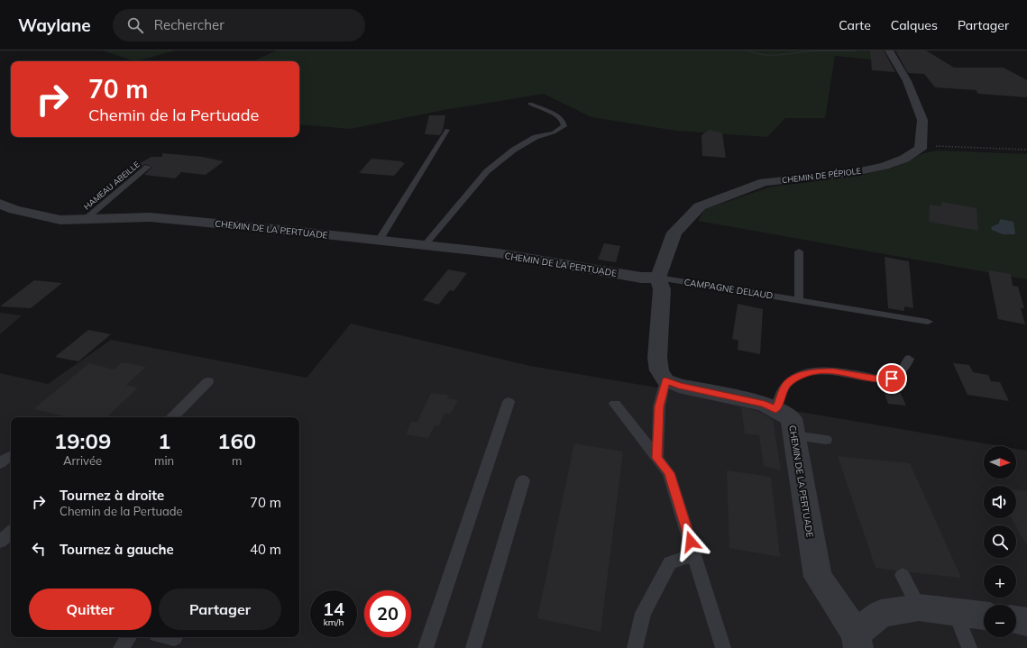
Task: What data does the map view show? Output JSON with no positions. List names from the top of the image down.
{
  "streets": {
    "street": ["CHEMIN DE PÉPIOLE", "CHEMIN DE LA PERTUADE"],
    "lane": ["HAMEAU ABEILLE", "CAMPAGNE DELAUD"]
  },
  "crossings": [
    ["CHEMIN DE PÉPIOLE", "CHEMIN DE LA PERTUADE"],
    ["CHEMIN DE PÉPIOLE", "CAMPAGNE DELAUD"],
    ["HAMEAU ABEILLE", "CHEMIN DE LA PERTUADE"],
    ["CHEMIN DE LA PERTUADE", "CAMPAGNE DELAUD"]
  ],
  "north": "right",
  "page": {
    "header": "Waylane",
    "search": "Rechercher",
    "nav": ["Carte", "Calques", "Partager"],
    "turn": ["70 m", "Chemin de la Pertuade"],
    "eta": [
      "19:09",
      "Arrivée",
      "1",
      "min",
      "160",
      "m"
    ],
    "map_buttons": ["+", "−"],
    "list": [
      {
        "name": "Tournez à droite",
        "note": "Chemin de la Pertuade",
        "value": "70 m"
      },
      {
        "name": "Tournez à gauche",
        "value": "40 m"
      }
    ],
    "buttons": ["Quitter", "Partager"],
    "speed": "14 km/h",
    "limit": "20"
  }
}
